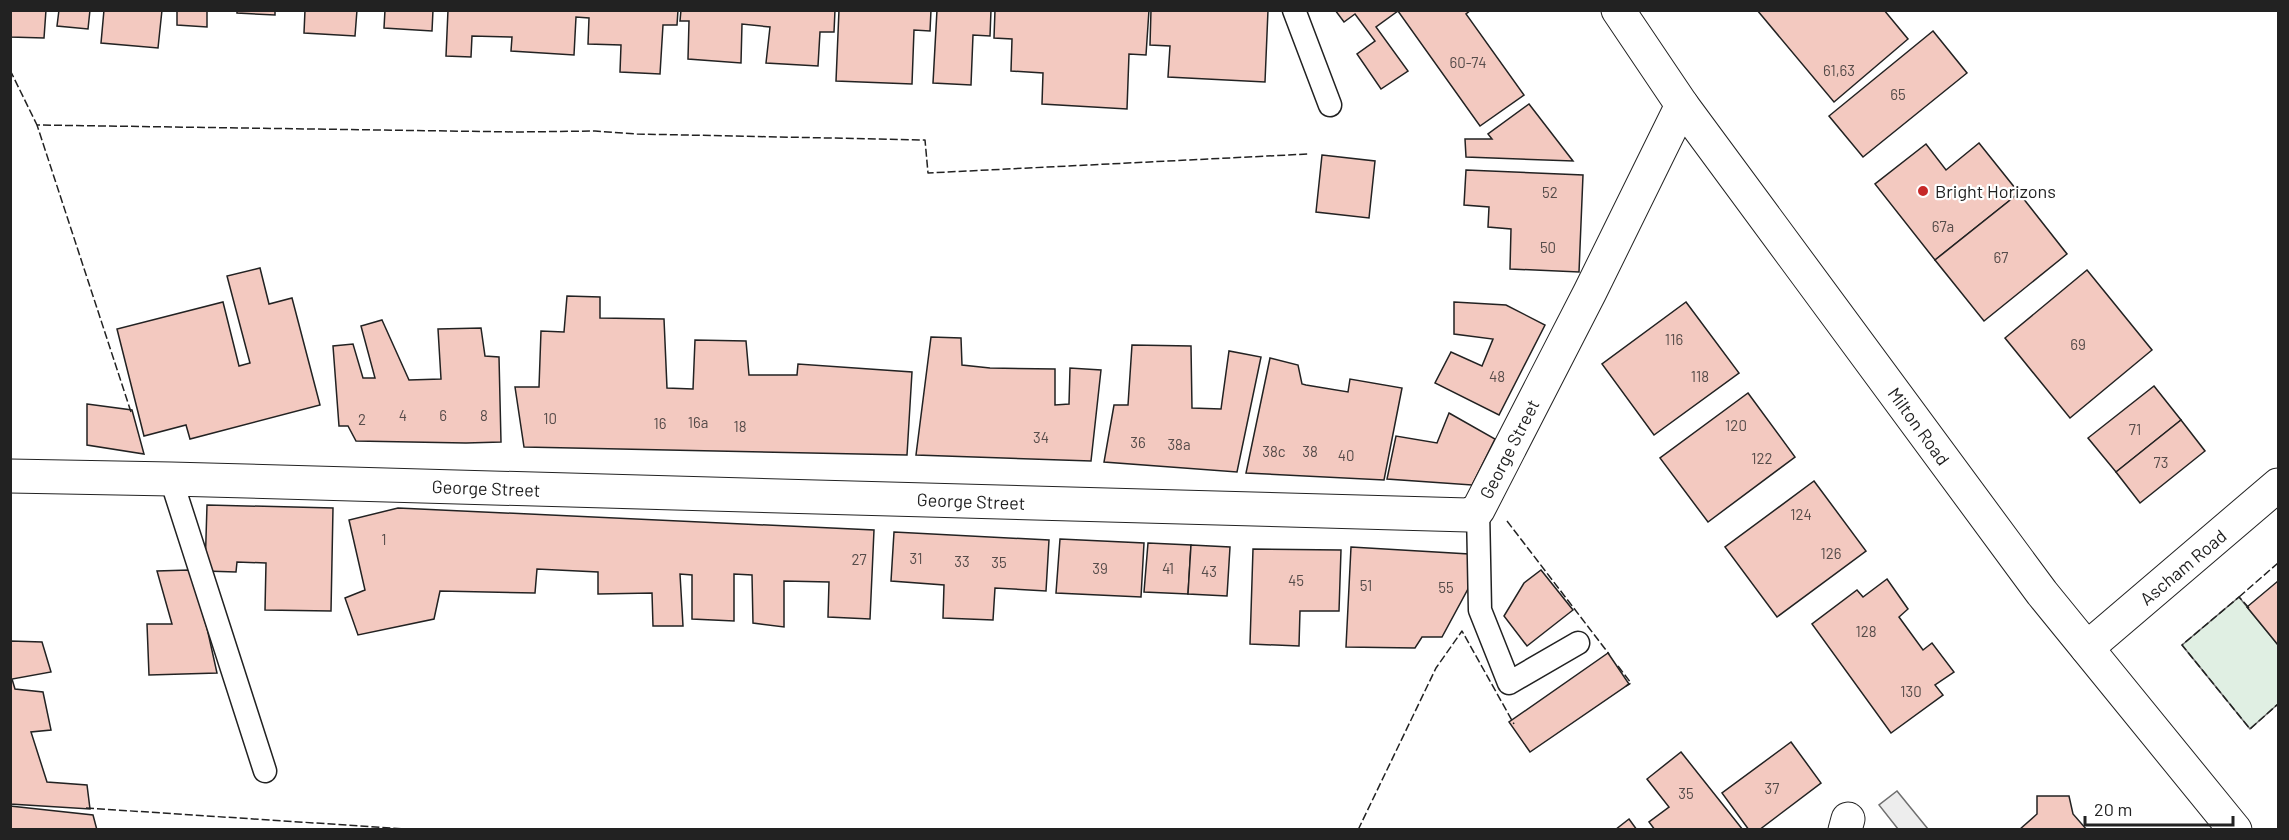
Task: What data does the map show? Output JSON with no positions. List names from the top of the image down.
{
  "streets": {
    "street": ["Milton Road", "George Street", "Ascham Road"]
  },
  "crossings": [
    ["Milton Road", "George Street"],
    ["Milton Road", "Ascham Road"]
  ],
  "places": ["Bright Horizons"],
  "house_numbers": [
    "60-74",
    "61,63",
    "65",
    "52",
    "67a",
    "50",
    "67",
    "116",
    "69",
    "48",
    "118",
    "4",
    "6",
    "8",
    "10",
    "2",
    "16a",
    "16",
    "120",
    "18",
    "71",
    "34",
    "36",
    "38a",
    "38c",
    "38",
    "40",
    "122",
    "73",
    "124",
    "1",
    "126",
    "31",
    "27",
    "33",
    "35",
    "39",
    "41",
    "43",
    "45",
    "51",
    "55",
    "128",
    "130",
    "37",
    "35"
  ],
  "scale_bar": "20 m"
}
